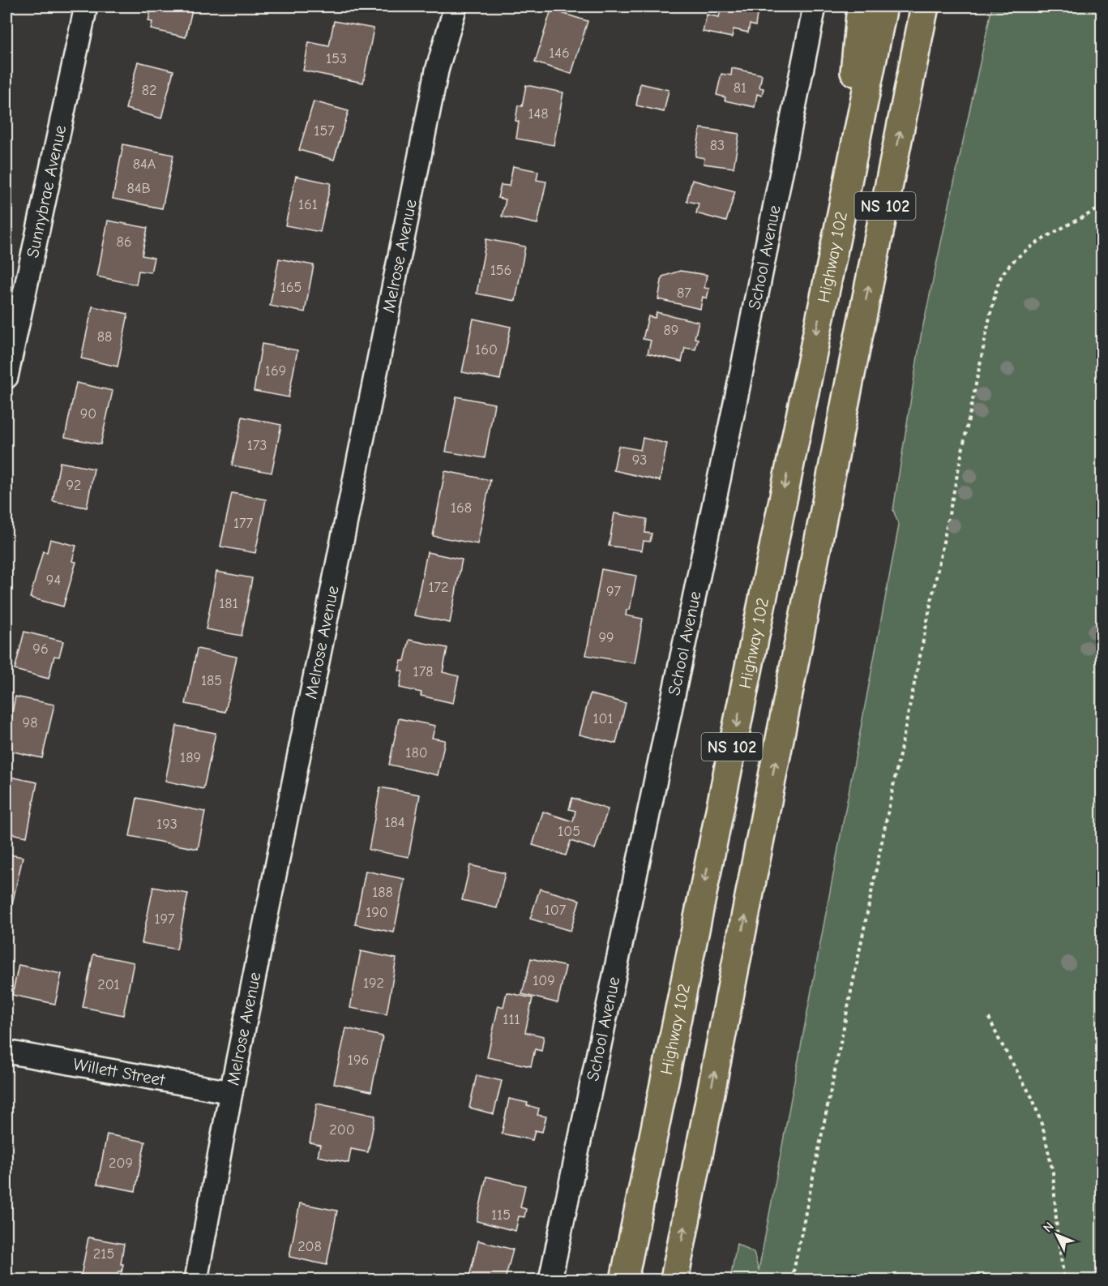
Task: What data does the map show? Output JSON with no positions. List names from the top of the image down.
{
  "streets": {
    "highway": ["NS 102", "Highway 102"],
    "street": [
      "Sunnybrae Avenue",
      "Melrose Avenue",
      "School Avenue",
      "Willett Street"
    ]
  },
  "crossings": [
    ["Melrose Avenue", "Willett Street"]
  ],
  "house_numbers": [
    "146",
    "153",
    "81",
    "82",
    "148",
    "157",
    "83",
    "84A",
    "84B",
    "161",
    "86",
    "156",
    "165",
    "87",
    "89",
    "88",
    "160",
    "169",
    "90",
    "173",
    "93",
    "92",
    "168",
    "177",
    "94",
    "172",
    "97",
    "181",
    "99",
    "96",
    "178",
    "185",
    "101",
    "98",
    "180",
    "189",
    "184",
    "193",
    "105",
    "188",
    "107",
    "190",
    "197",
    "109",
    "192",
    "201",
    "111",
    "196",
    "200",
    "209",
    "115",
    "208",
    "215"
  ],
  "north": "top left"
}
